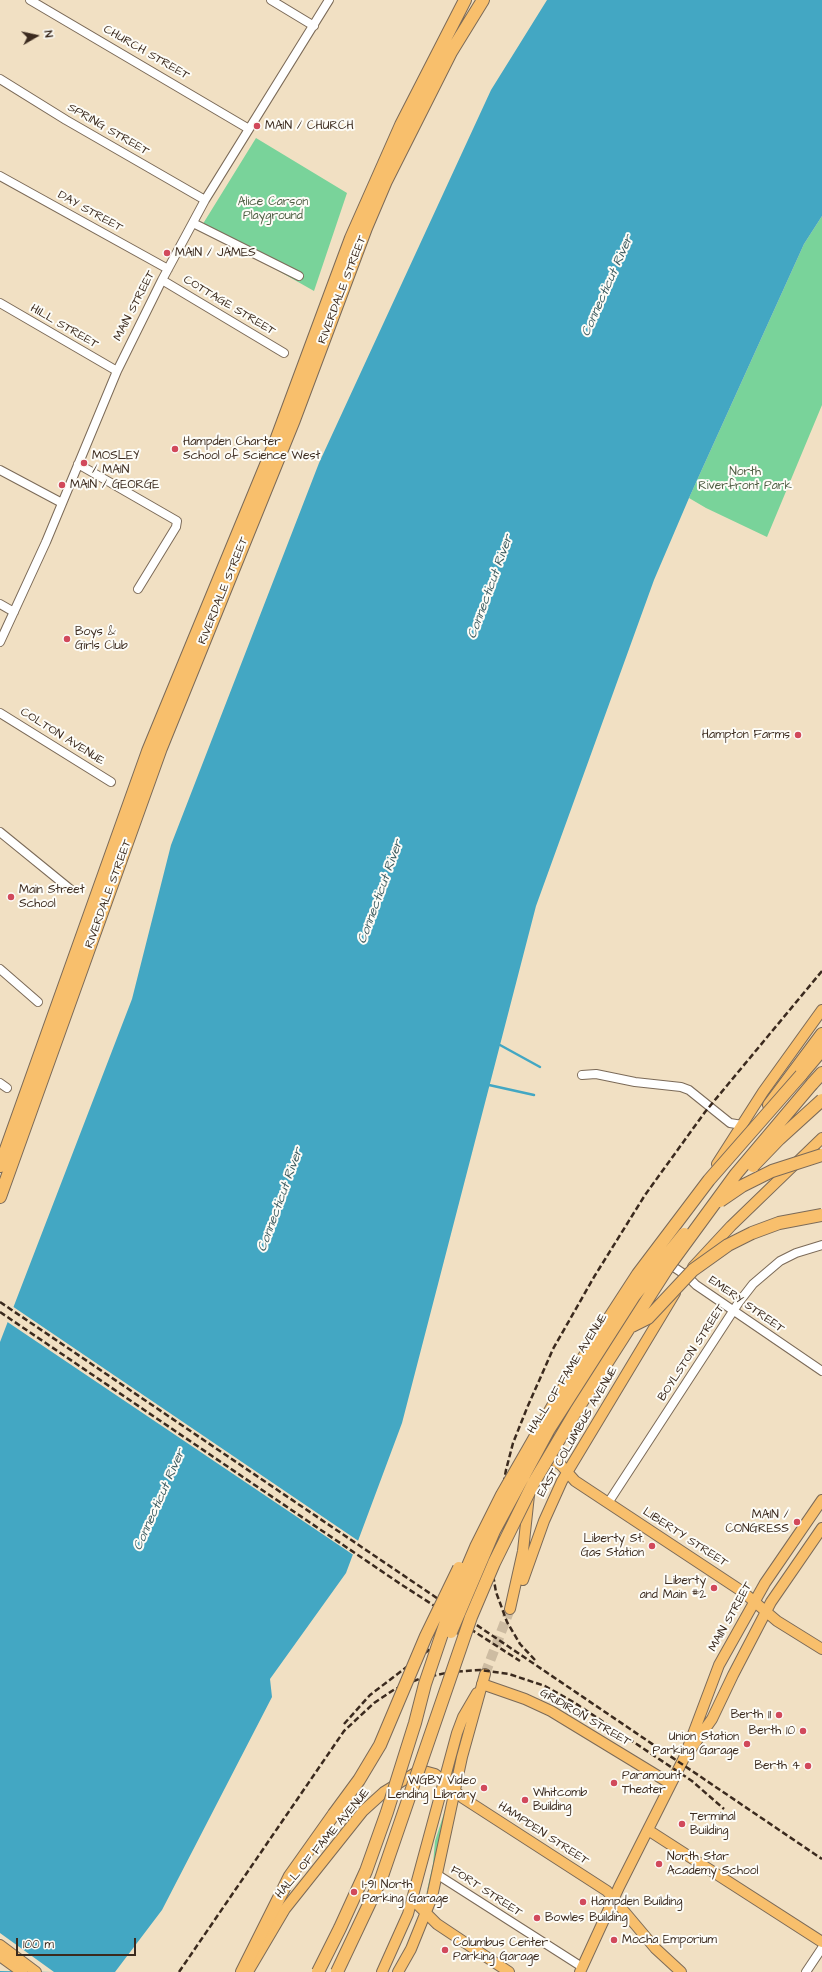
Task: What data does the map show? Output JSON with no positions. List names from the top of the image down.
{
  "streets": {
    "highway": ["RIVERDALE STREET"],
    "main road": [
      "MAIN STREET",
      "HALL OF FAME AVENUE",
      "EAST COLUMBUS AVENUE",
      "LIBERTY STREET",
      "GRIDIRON STREET",
      "HAMPDEN STREET"
    ],
    "street": [
      "CHURCH STREET",
      "SPRING STREET",
      "DAY STREET",
      "COTTAGE STREET",
      "HILL STREET",
      "COLTON AVENUE",
      "EMERY STREET",
      "BOYLSTON STREET",
      "FORT STREET"
    ]
  },
  "crossings": [
    ["CHURCH STREET", "MAIN STREET"],
    ["SPRING STREET", "MAIN STREET"],
    ["DAY STREET", "MAIN STREET"],
    ["MAIN STREET", "COTTAGE STREET"],
    ["MAIN STREET", "HILL STREET"],
    ["MAIN STREET", "LIBERTY STREET"],
    ["MAIN STREET", "GRIDIRON STREET"],
    ["MAIN STREET", "HAMPDEN STREET"],
    ["MAIN STREET", "FORT STREET"],
    ["EMERY STREET", "BOYLSTON STREET"],
    ["EMERY STREET", "HALL OF FAME AVENUE"],
    ["EMERY STREET", "EAST COLUMBUS AVENUE"],
    ["BOYLSTON STREET", "LIBERTY STREET"],
    ["HALL OF FAME AVENUE", "EAST COLUMBUS AVENUE"],
    ["HALL OF FAME AVENUE", "LIBERTY STREET"],
    ["HALL OF FAME AVENUE", "HAMPDEN STREET"],
    ["EAST COLUMBUS AVENUE", "LIBERTY STREET"]
  ],
  "water": ["Connecticut River"],
  "parks": ["Alice Carson Playground", "North Riverfront Park"],
  "places": [
    "MAIN / CHURCH",
    "MAIN / JAMES",
    "Hampden Charter School of Science West",
    "MOSLEY / MAIN",
    "MAIN / GEORGE",
    "Boys & Girls Club",
    "Hampton Farms",
    "Main Street School",
    "MAIN / CONGRESS",
    "Liberty St. Gas Station",
    "Liberty and Main #2",
    "Berth 11",
    "Berth 10",
    "Union Station Parking Garage",
    "Berth 4",
    "Paramount Theater",
    "WGBY Video Lending Library",
    "Whitcomb Building",
    "Terminal Building",
    "North Star Academy School",
    "I-91 North Parking Garage",
    "Hampden Building",
    "Bowles Building",
    "Mocha Emporium",
    "Columbus Center Parking Garage"
  ],
  "scale_bar": "100 m",
  "north": "right"
}
